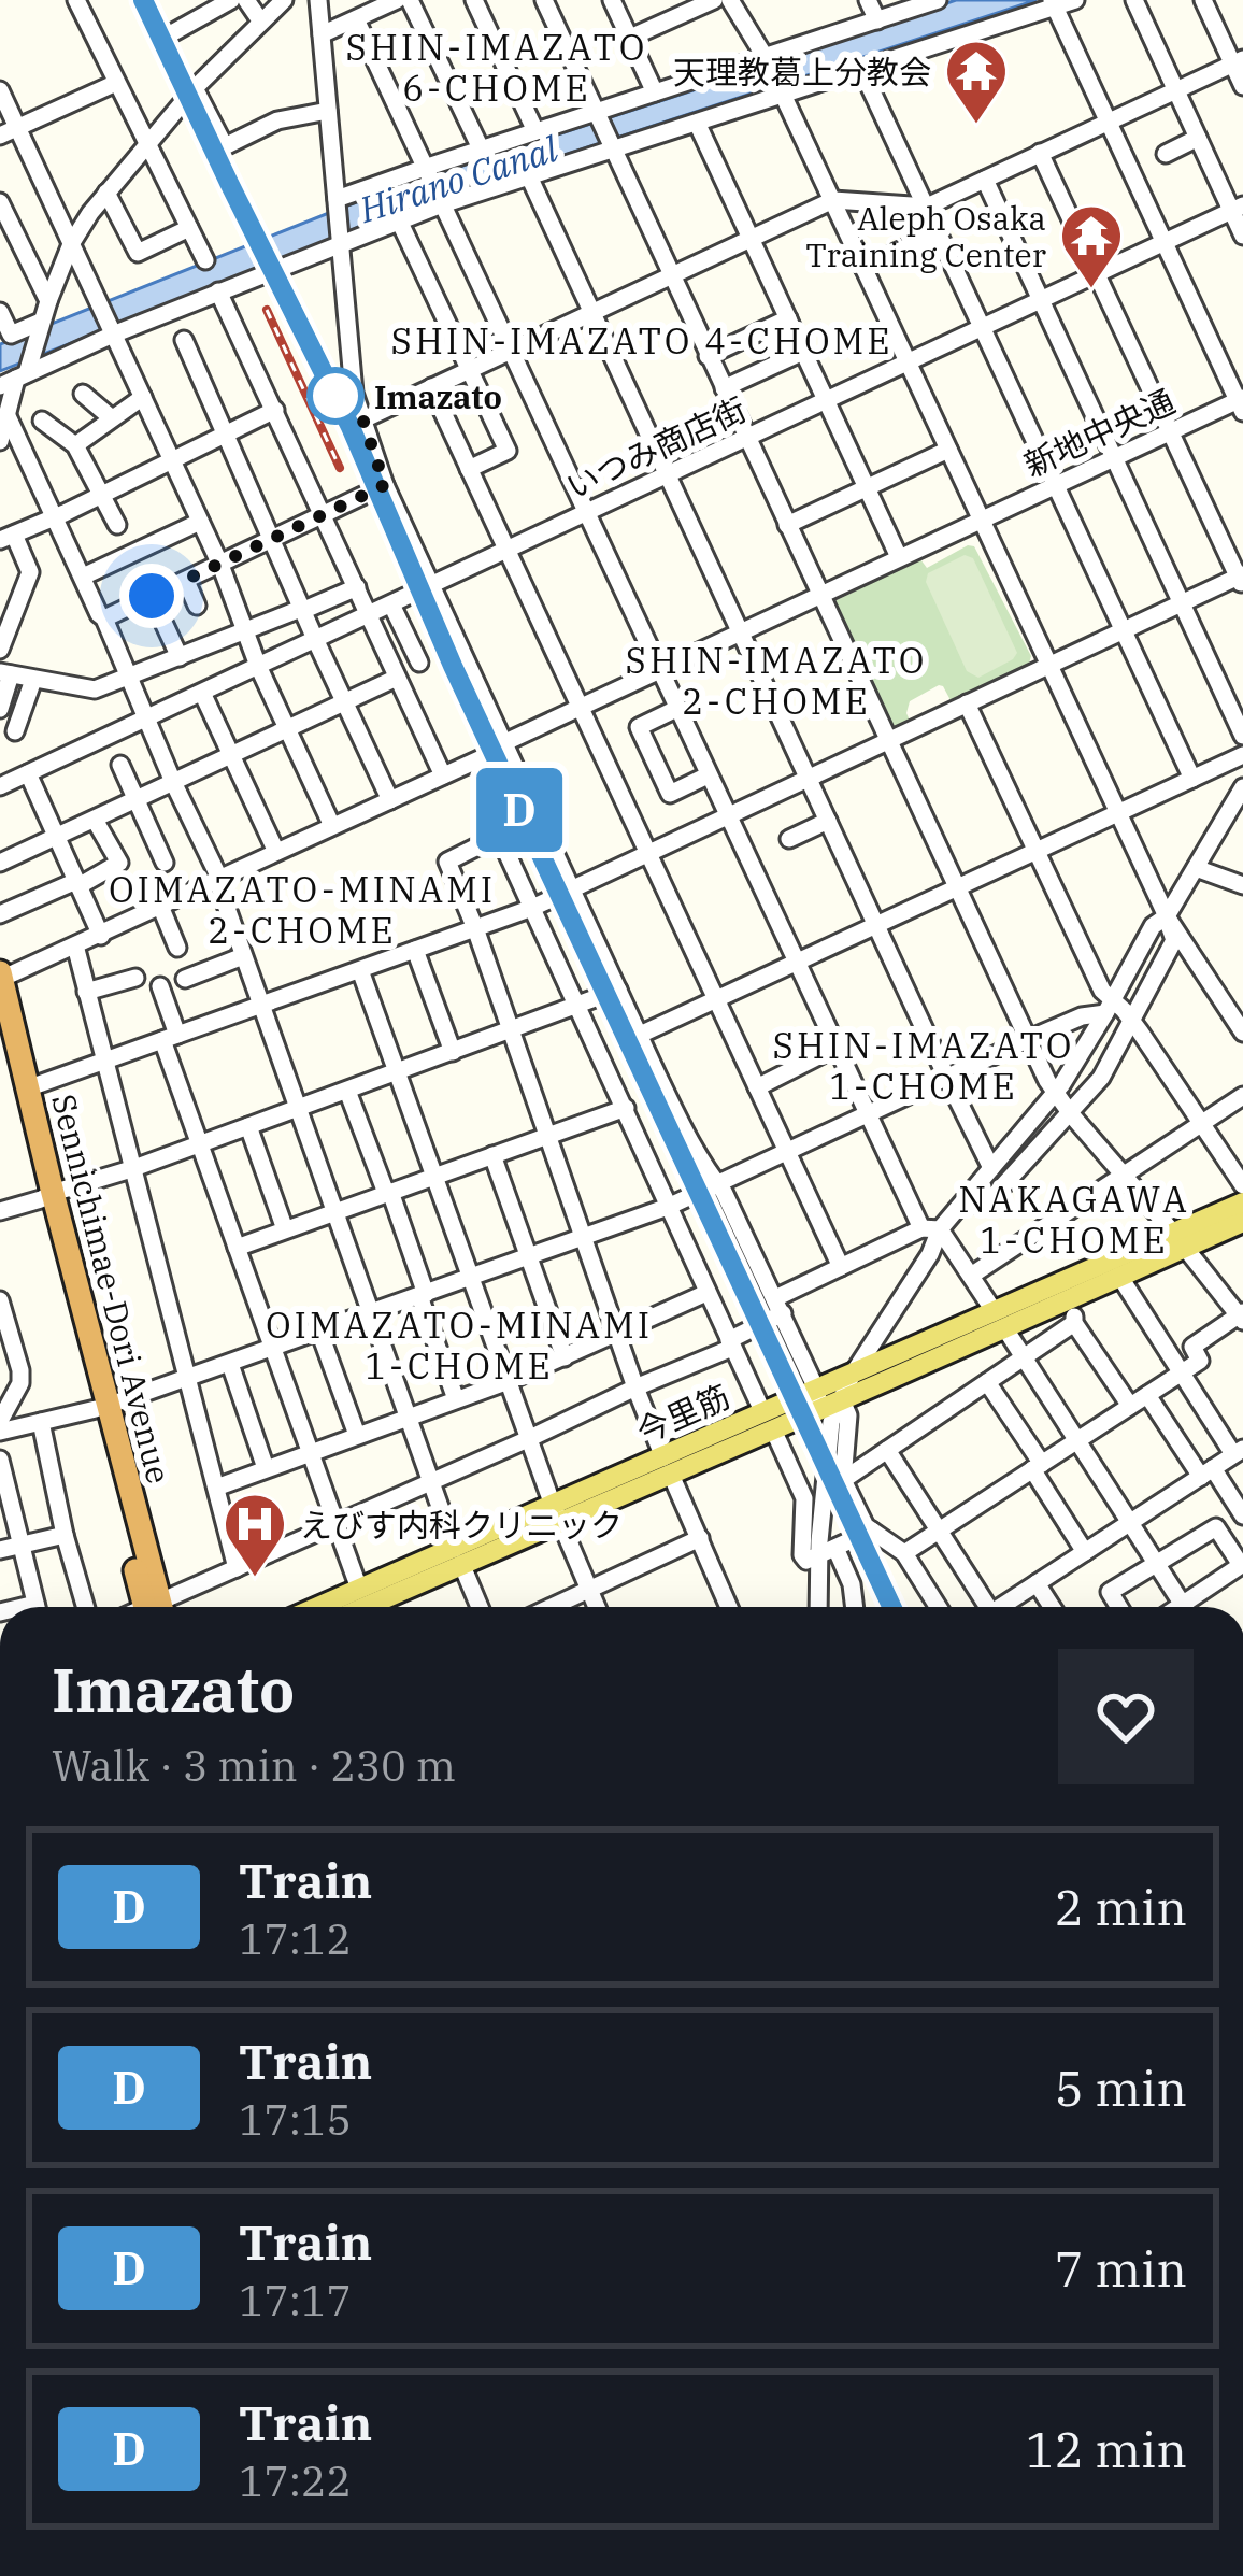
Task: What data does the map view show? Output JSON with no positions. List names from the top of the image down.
{
  "streets": {
    "highway": ["Sennichimae-Dori Avenue"],
    "main road": ["今里筋"],
    "street": ["新地中央通", "いつみ商店街"]
  },
  "crossings": [
    ["新地中央通", "Sennichimae-Dori Avenue"]
  ],
  "districts": [
    "SHIN-IMAZATO 6-CHOME",
    "SHIN-IMAZATO 4-CHOME",
    "SHIN-IMAZATO 2-CHOME",
    "OIMAZATO-MINAMI 2-CHOME",
    "SHIN-IMAZATO 1-CHOME",
    "NAKAGAWA 1-CHOME",
    "OIMAZATO-MINAMI 1-CHOME"
  ],
  "water": ["Hirano Canal"],
  "places": {
    "temple": ["天理教葛上分教会", "Aleph Osaka Training Center"],
    "other": ["Imazato"],
    "hospital": ["えびす内科クリニック"]
  },
  "page": {
    "on_map": "D",
    "heading": ["Imazato", "Walk · 3 min · 230 m"],
    "list": [
      {
        "mark": "D",
        "name": "Train",
        "note": "17:12",
        "value": "2 min"
      },
      {
        "mark": "D",
        "name": "Train",
        "note": "17:15",
        "value": "5 min"
      },
      {
        "mark": "D",
        "name": "Train",
        "note": "17:17",
        "value": "7 min"
      },
      {
        "mark": "D",
        "name": "Train",
        "note": "17:22",
        "value": "12 min"
      }
    ]
  }
}
